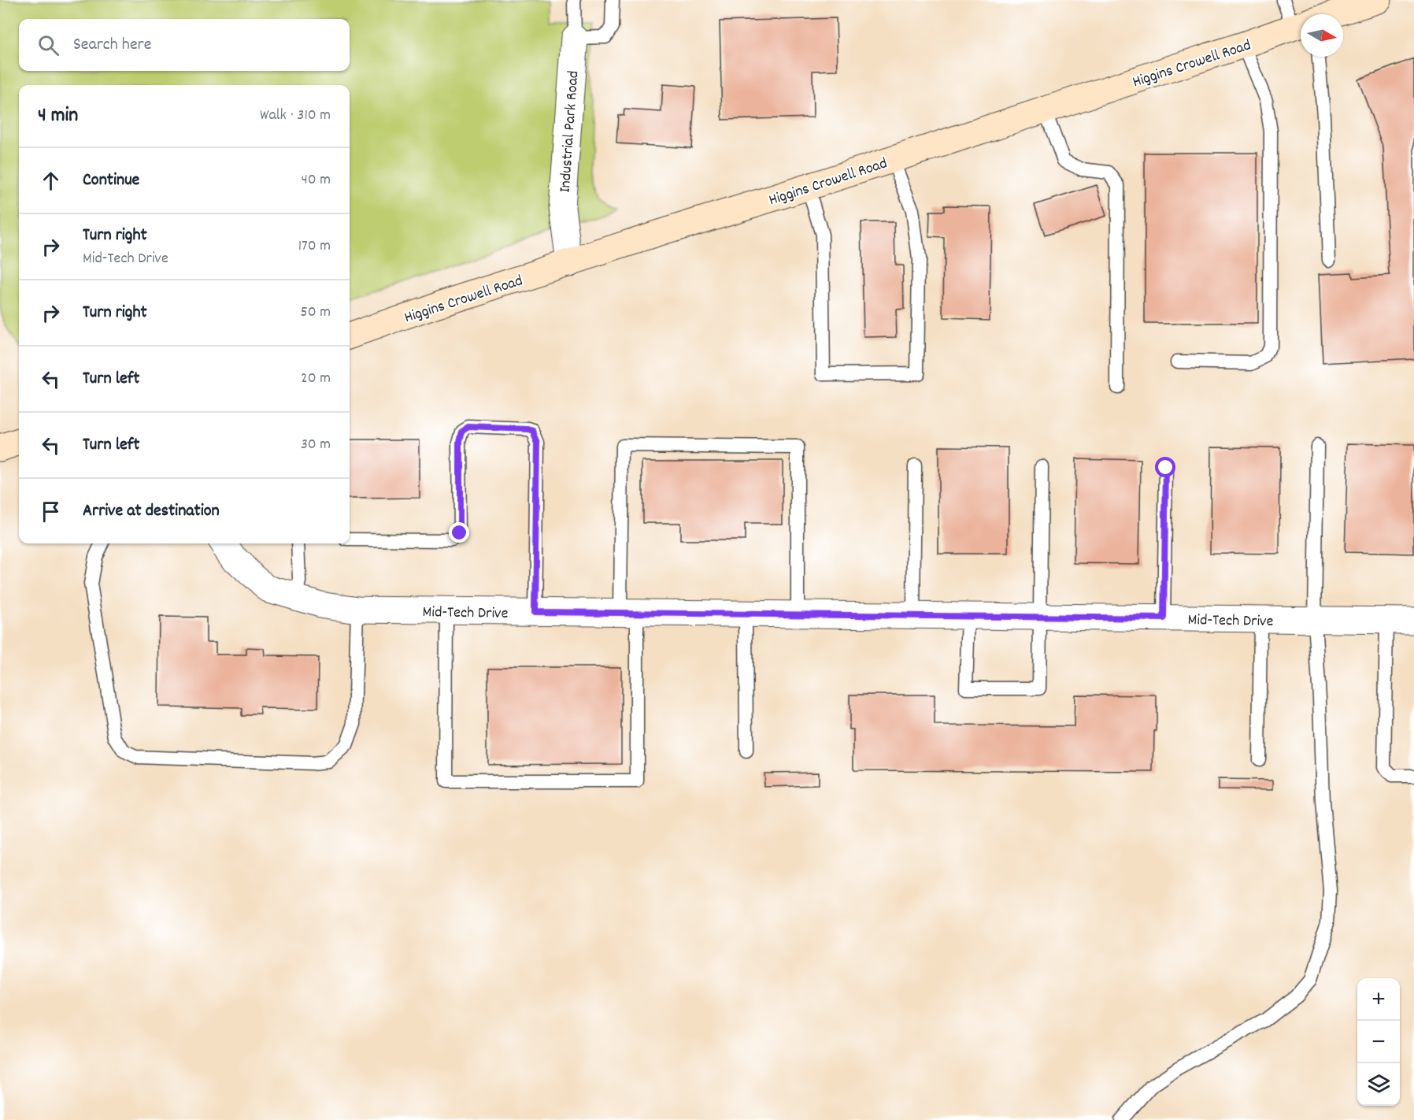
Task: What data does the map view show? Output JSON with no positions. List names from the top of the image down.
{
  "streets": {
    "main road": ["Higgins Crowell Road"],
    "street": ["Industrial Park Road", "Mid-Tech Drive"]
  },
  "crossings": [
    ["Higgins Crowell Road", "Industrial Park Road"]
  ],
  "north": "right",
  "page": {
    "search": "Search here",
    "heading": ["4 min", "Walk · 310 m"],
    "list": [
      ["Continue", "40 m"],
      ["Turn right", "Mid-Tech Drive", "170 m"],
      ["Turn right", "50 m"],
      ["Turn left", "20 m"],
      ["Turn left", "30 m"],
      "Arrive at destination"
    ],
    "map_buttons": ["+", "−"]
  }
}
